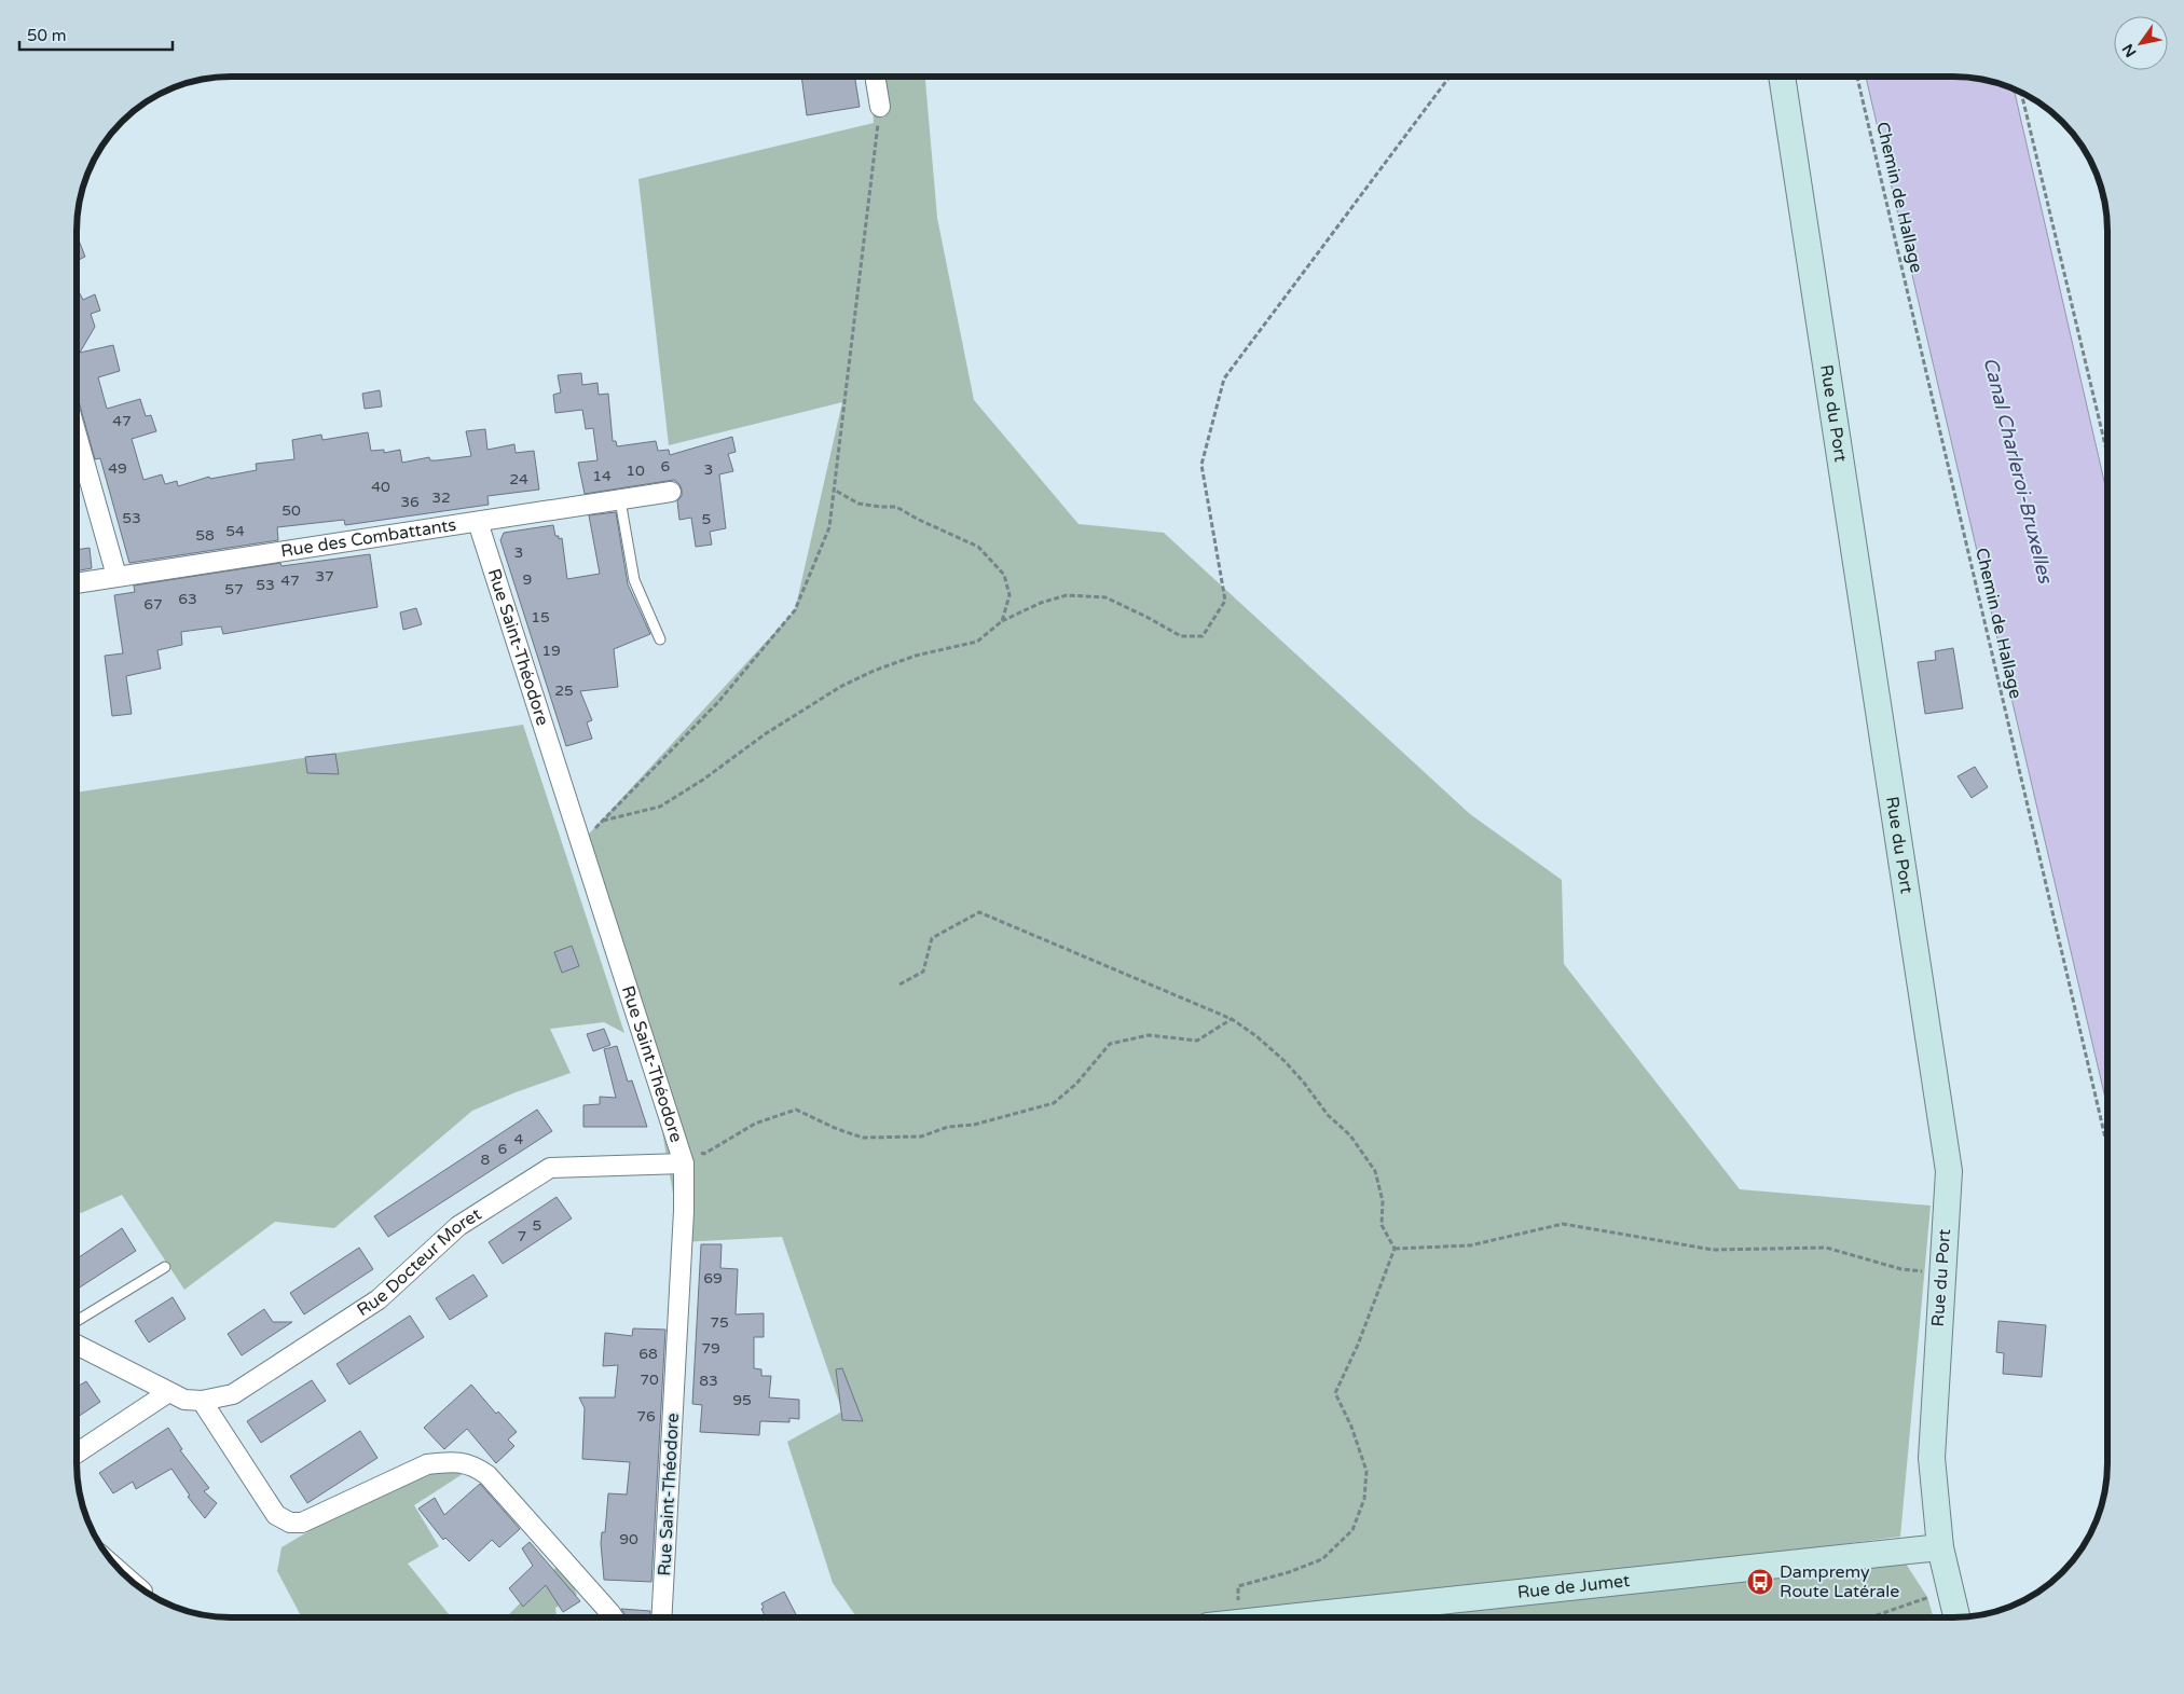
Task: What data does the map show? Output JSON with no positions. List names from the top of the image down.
{
  "streets": {
    "main road": ["Rue du Port", "Rue de Jumet"],
    "street": ["Rue des Combattants", "Rue Saint-Théodore", "Rue Docteur Moret"],
    "path": ["Chemin de Hallage"]
  },
  "crossings": [
    ["Rue du Port", "Rue de Jumet"],
    ["Rue des Combattants", "Rue Saint-Théodore"],
    ["Rue Saint-Théodore", "Rue Docteur Moret"]
  ],
  "water": ["Canal Charleroi-Bruxelles"],
  "places": {
    "bus stop": ["Dampremy Route Latérale"]
  },
  "house_numbers": [
    "47",
    "6",
    "49",
    "3",
    "10",
    "14",
    "24",
    "40",
    "32",
    "36",
    "50",
    "53",
    "5",
    "54",
    "58",
    "3",
    "37",
    "9",
    "47",
    "53",
    "57",
    "63",
    "67",
    "15",
    "19",
    "25",
    "4",
    "6",
    "8",
    "5",
    "7",
    "69",
    "75",
    "79",
    "68",
    "70",
    "83",
    "95",
    "76",
    "90"
  ],
  "scale_bar": "50 m",
  "north": "bottom left"
}
